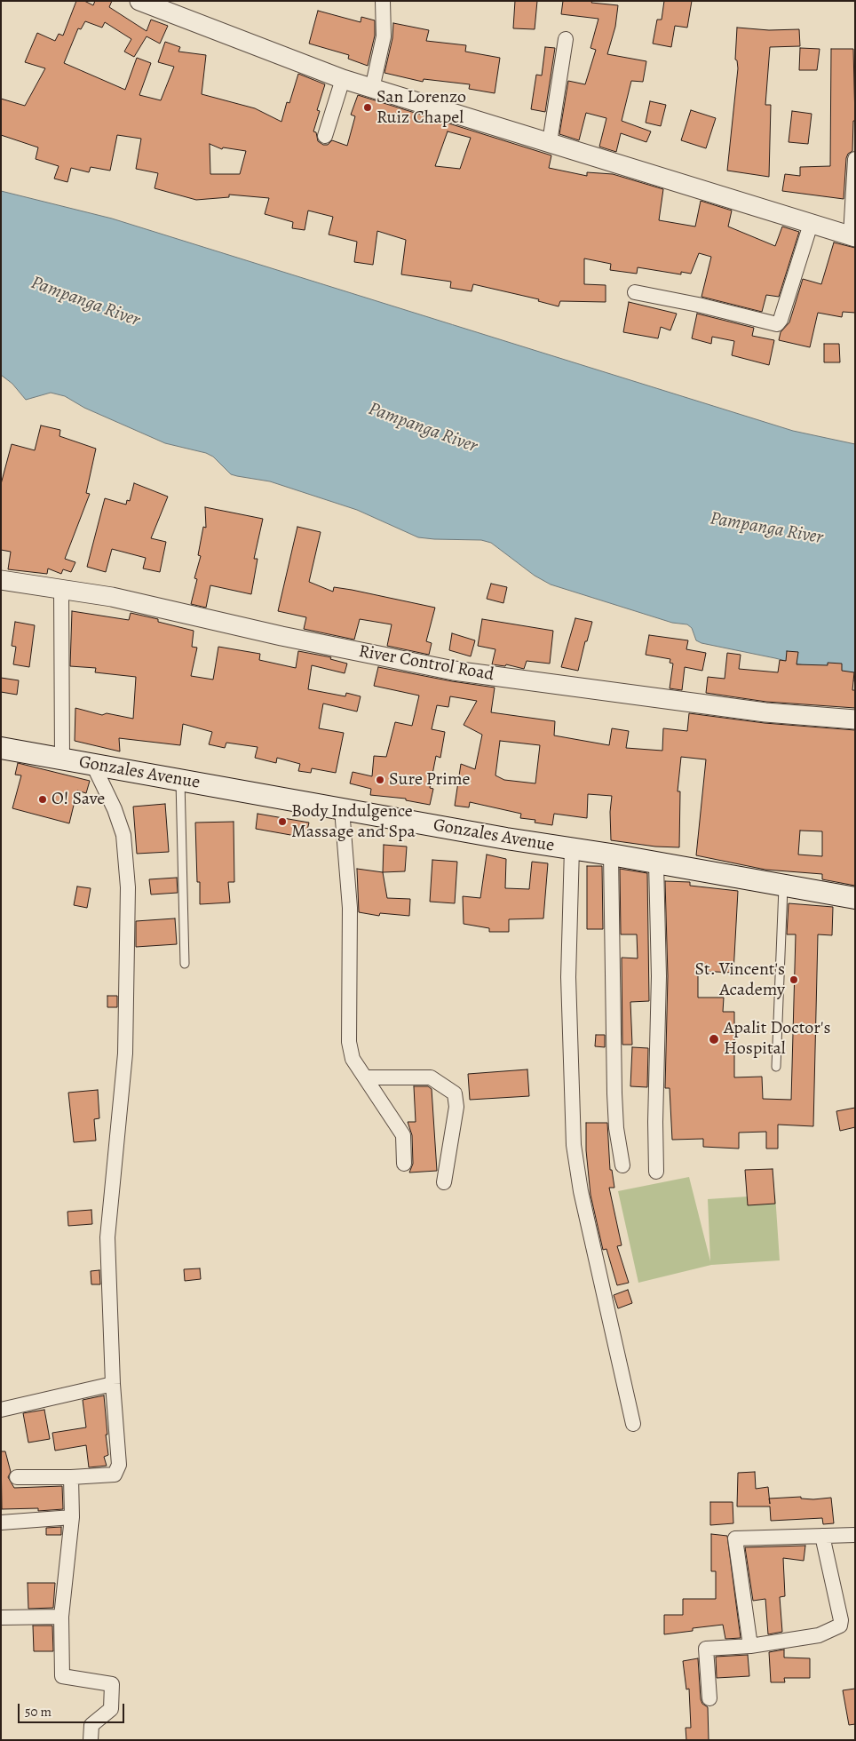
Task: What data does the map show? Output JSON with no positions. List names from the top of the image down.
{
  "streets": {
    "main road": ["Gonzales Avenue"],
    "street": ["River Control Road"]
  },
  "water": ["Pampanga River"],
  "places": [
    "San Lorenzo Ruiz Chapel",
    "Sure Prime",
    "O! Save",
    "Body Indulgence Massage and Spa",
    "St. Vincent's Academy",
    "Apalit Doctor's Hospital"
  ],
  "scale_bar": "50 m"
}
